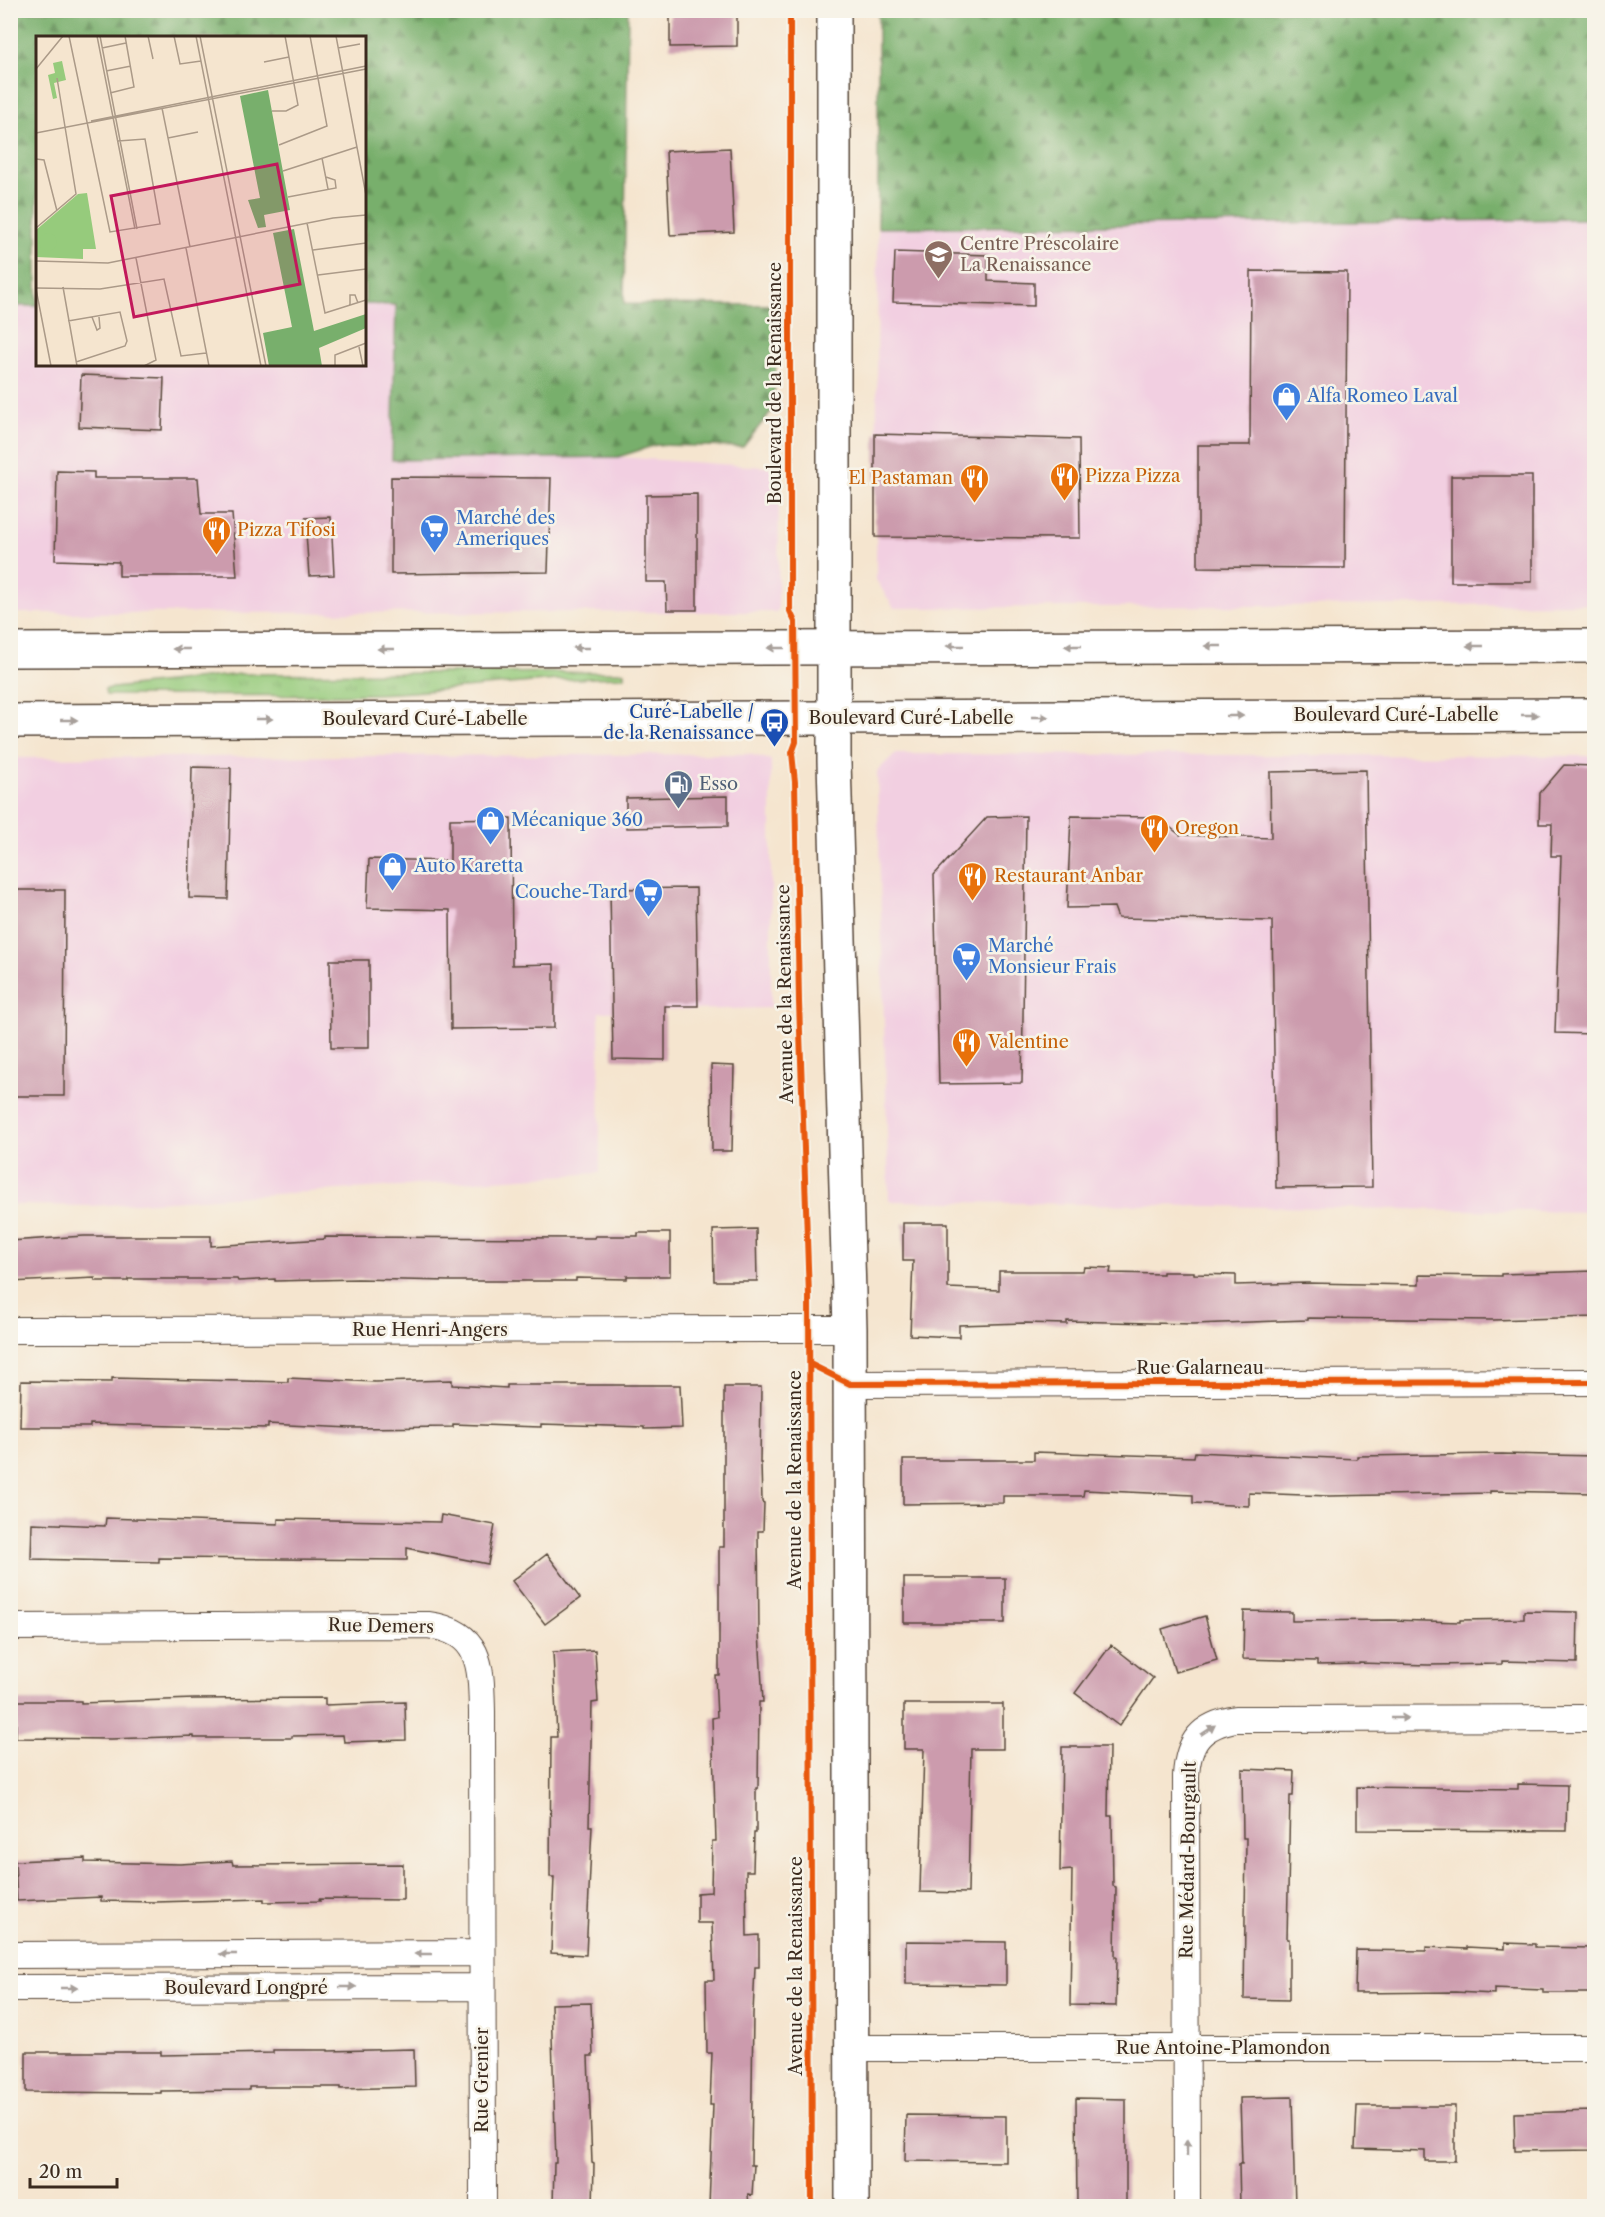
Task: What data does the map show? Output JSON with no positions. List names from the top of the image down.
{
  "streets": {
    "main road": ["Boulevard Curé-Labelle"],
    "street": [
      "Rue Henri-Angers",
      "Rue Galarneau",
      "Rue Demers",
      "Rue Médard-Bourgault",
      "Boulevard Longpré",
      "Rue Antoine-Plamondon",
      "Rue Grenier"
    ],
    "cycle path": ["Boulevard de la Renaissance", "Avenue de la Renaissance"]
  },
  "crossings": [
    ["Rue Demers", "Boulevard Longpré"],
    ["Rue Demers", "Rue Grenier"],
    ["Rue Médard-Bourgault", "Rue Antoine-Plamondon"],
    ["Boulevard Longpré", "Rue Grenier"]
  ],
  "places": {
    "school or university": ["Centre Préscolaire La Renaissance"],
    "shop": ["Alfa Romeo Laval", "Mécanique 360", "Auto Karetta"],
    "restaurant": [
      "Pizza Pizza",
      "El Pastaman",
      "Pizza Tifosi",
      "Oregon",
      "Restaurant Anbar",
      "Valentine"
    ],
    "supermarket": ["Marché des Ameriques", "Couche-Tard", "Marché Monsieur Frais"],
    "bus stop": ["Curé-Labelle / de la Renaissance"],
    "fuel station": ["Esso"]
  },
  "scale_bar": "20 m"
}
